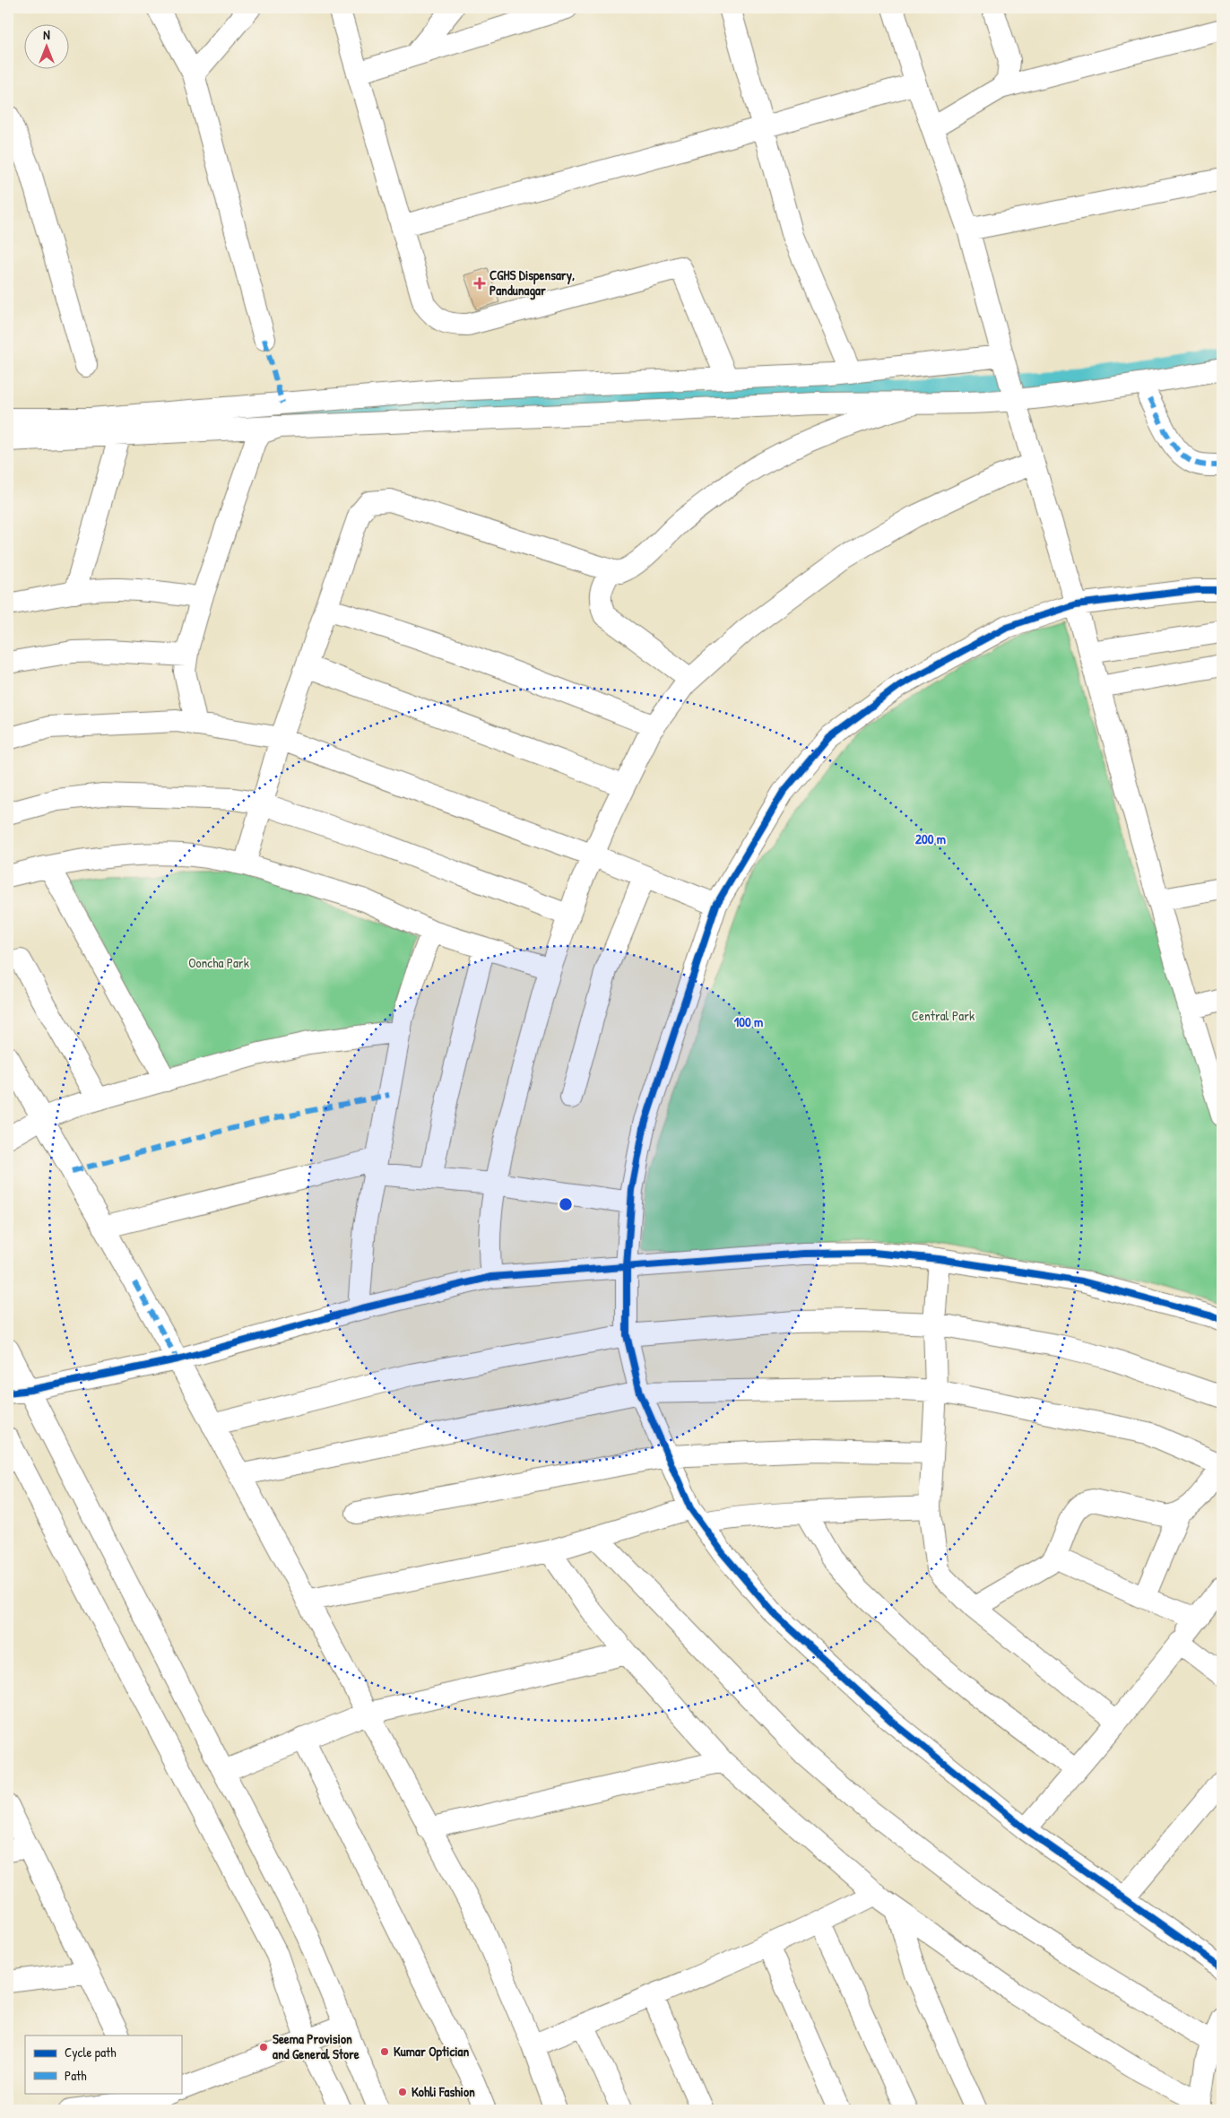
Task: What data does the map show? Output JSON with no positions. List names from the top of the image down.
{
  "parks": ["Ooncha Park", "Central Park"],
  "places": {
    "health": ["CGHS Dispensary, Pandunagar"],
    "other": ["Seema Provision and General Store", "Kumar Optician", "Kohli Fashion"]
  },
  "legend": ["Cycle path", "Path"],
  "north": "top",
  "rings": ["200 m", "100 m"]
}
